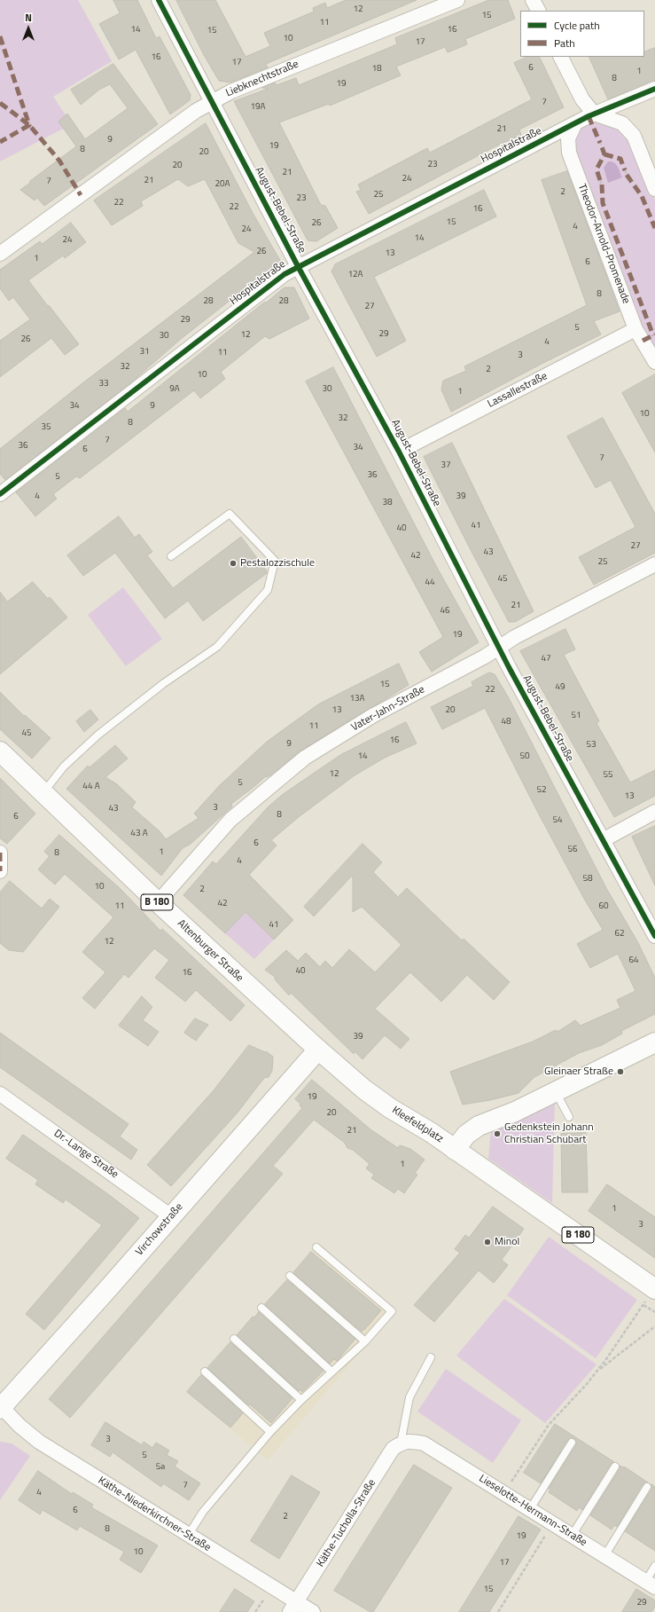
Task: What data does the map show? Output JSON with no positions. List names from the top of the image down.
{
  "streets": {
    "main road": [
      "B 180",
      "Altenburger Straße",
      "Kleefeldplatz",
      "Virchowstraße"
    ],
    "street": [
      "Liebknechtstraße",
      "Hospitalstraße",
      "August-Bebel-Straße",
      "Theodor-Arnold-Promenade",
      "Lassallestraße",
      "Vater-Jahn-Straße",
      "Dr.-Lange Straße",
      "Lieselotte-Hermann-Straße",
      "Käthe-Niederkirchner-Straße",
      "Käthe-Tucholla-Straße"
    ]
  },
  "crossings": [
    ["Liebknechtstraße", "August-Bebel-Straße"],
    ["Hospitalstraße", "August-Bebel-Straße"],
    ["Hospitalstraße", "Theodor-Arnold-Promenade"],
    ["August-Bebel-Straße", "Lassallestraße"],
    ["August-Bebel-Straße", "Vater-Jahn-Straße"],
    ["Theodor-Arnold-Promenade", "Lassallestraße"],
    ["Vater-Jahn-Straße", "Altenburger Straße"],
    ["Altenburger Straße", "Kleefeldplatz"],
    ["Altenburger Straße", "Virchowstraße"],
    ["Dr.-Lange Straße", "Virchowstraße"],
    ["Virchowstraße", "Käthe-Niederkirchner-Straße"],
    ["Lieselotte-Hermann-Straße", "Käthe-Tucholla-Straße"],
    ["Käthe-Niederkirchner-Straße", "Käthe-Tucholla-Straße"]
  ],
  "places": [
    "Pestalozzischule",
    "Gleinaer Straße",
    "Gedenkstein Johann Christian Schubart",
    "Minol"
  ],
  "house_numbers": [
    "12",
    "15",
    "11",
    "14",
    "16",
    "15",
    "10",
    "17",
    "16",
    "17",
    "6",
    "18",
    "1",
    "8",
    "19",
    "7",
    "19A",
    "21",
    "9",
    "19",
    "8",
    "20",
    "23",
    "20",
    "21",
    "24",
    "21",
    "7",
    "20A",
    "2",
    "25",
    "23",
    "22",
    "22",
    "16",
    "15",
    "26",
    "4",
    "24",
    "14",
    "24",
    "26",
    "13",
    "1",
    "6",
    "12A",
    "8",
    "28",
    "28",
    "27",
    "29",
    "5",
    "29",
    "12",
    "30",
    "26",
    "4",
    "31",
    "11",
    "3",
    "32",
    "2",
    "10",
    "33",
    "9A",
    "30",
    "1",
    "34",
    "9",
    "10",
    "32",
    "8",
    "35",
    "7",
    "36",
    "34",
    "6",
    "7",
    "37",
    "36",
    "5",
    "4",
    "39",
    "38",
    "41",
    "40",
    "27",
    "43",
    "42",
    "25",
    "45",
    "44",
    "21",
    "46",
    "19",
    "47",
    "15",
    "49",
    "22",
    "13A",
    "13",
    "20",
    "51",
    "48",
    "11",
    "45",
    "16",
    "9",
    "53",
    "14",
    "50",
    "12",
    "55",
    "5",
    "44 A",
    "52",
    "13",
    "3",
    "43",
    "8",
    "6",
    "54",
    "43 A",
    "6",
    "56",
    "1",
    "8",
    "4",
    "58",
    "10",
    "2",
    "42",
    "11",
    "60",
    "41",
    "62",
    "12",
    "64",
    "40",
    "16",
    "39",
    "19",
    "20",
    "21",
    "1",
    "1",
    "3",
    "3",
    "5",
    "5a",
    "7",
    "4",
    "6",
    "2",
    "8",
    "19",
    "10",
    "17",
    "15",
    "29"
  ],
  "legend": ["Cycle path", "Path"],
  "north": "top"
}
